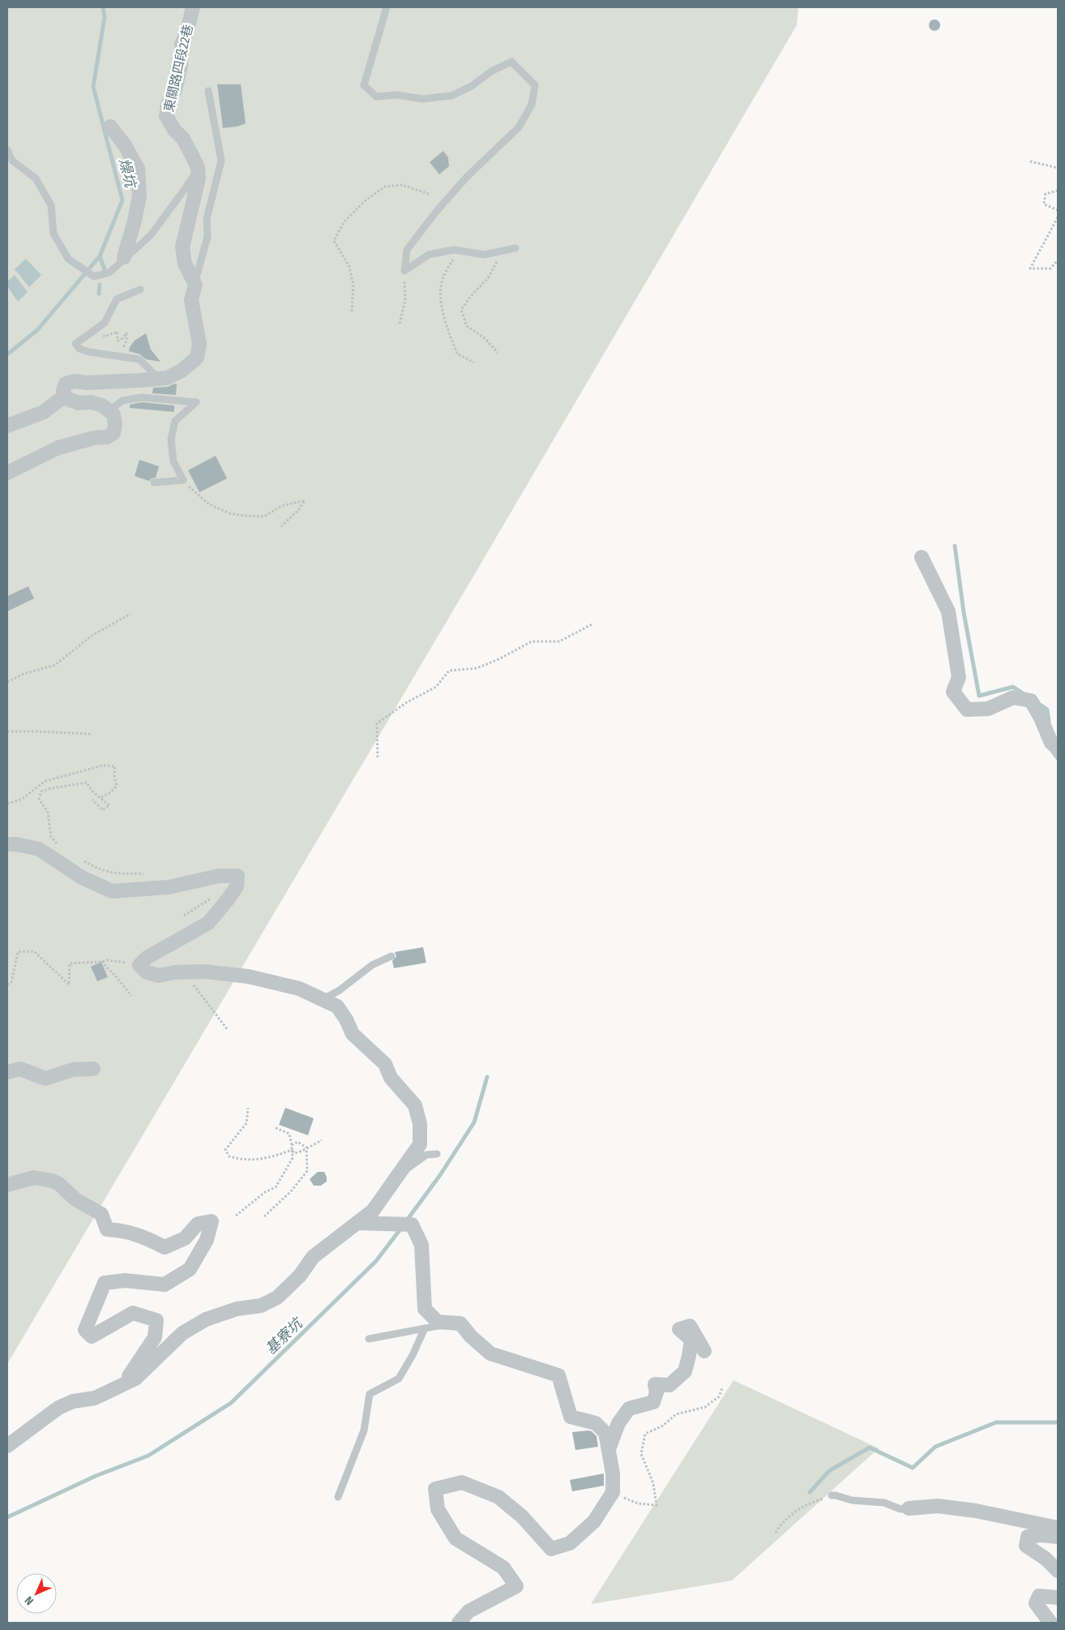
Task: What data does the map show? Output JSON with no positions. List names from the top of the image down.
{
  "streets": {
    "street": ["東關路四段22巷"]
  },
  "water": ["燥坑", "基寮坑"],
  "north": "bottom left"
}
